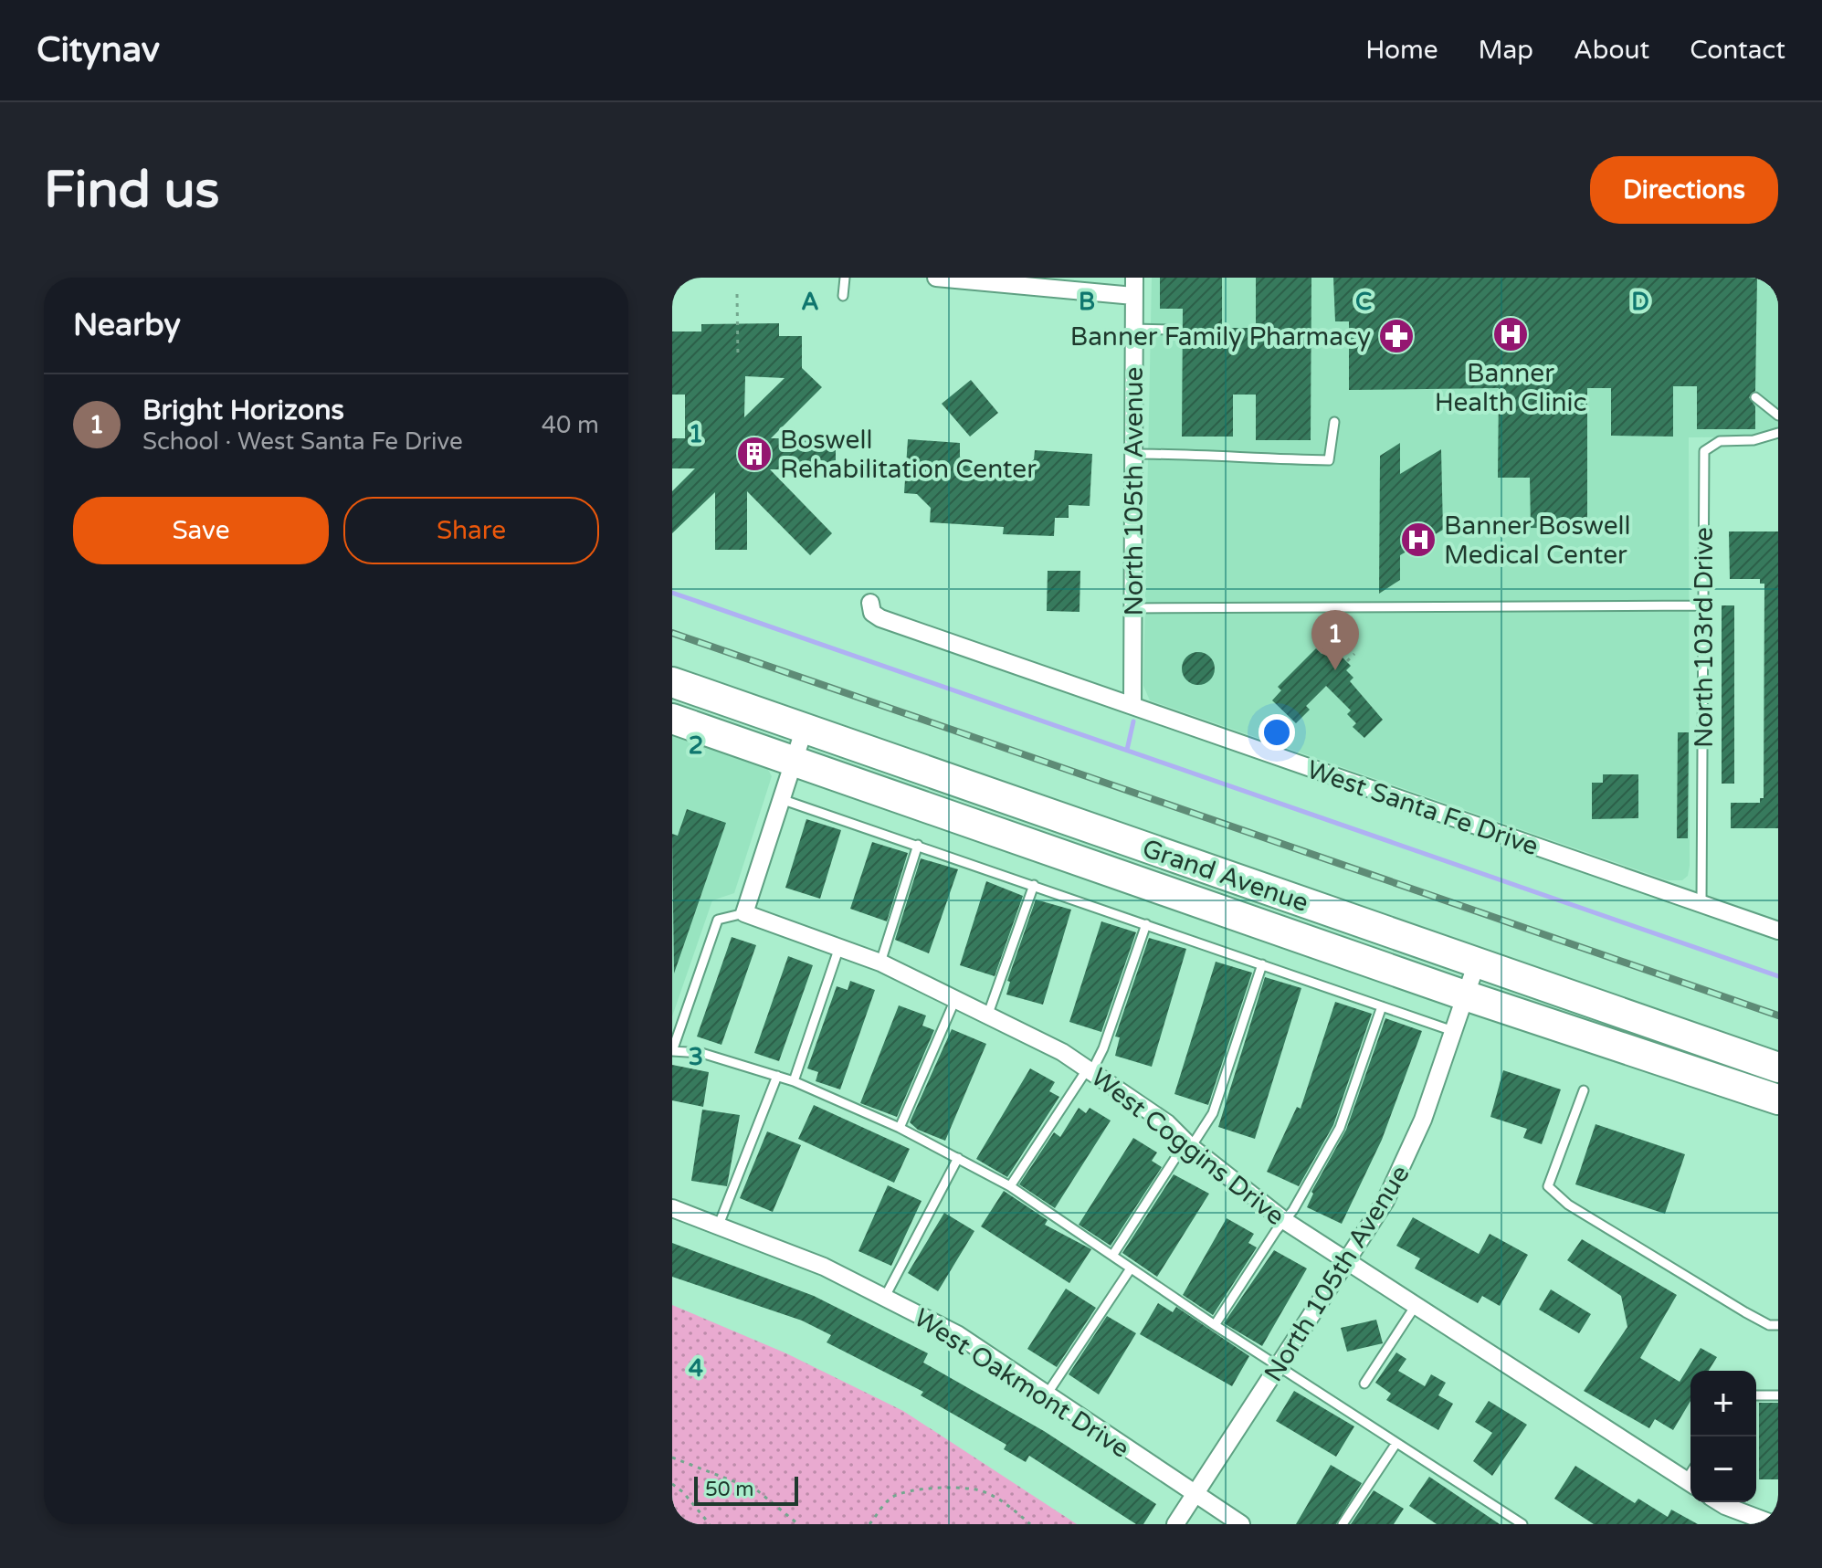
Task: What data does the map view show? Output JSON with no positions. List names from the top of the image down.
{
  "streets": {
    "highway": ["Grand Avenue"],
    "street": [
      "North 105th Avenue",
      "West Santa Fe Drive",
      "West Coggins Drive",
      "West Oakmont Drive"
    ],
    "lane": ["North 103rd Drive"]
  },
  "crossings": [
    ["North 105th Avenue", "West Santa Fe Drive"],
    ["North 105th Avenue", "Grand Avenue"],
    ["North 105th Avenue", "West Coggins Drive"],
    ["North 105th Avenue", "West Oakmont Drive"],
    ["North 103rd Drive", "West Santa Fe Drive"]
  ],
  "places": {
    "hospital": ["Banner Health Clinic", "Banner Boswell Medical Center"],
    "pharmacy": ["Banner Family Pharmacy"],
    "building": ["Boswell Rehabilitation Center"]
  },
  "scale_bar": "50 m",
  "page": {
    "header": "Citynav",
    "nav": [
      "Home",
      "Map",
      "About",
      "Contact"
    ],
    "buttons": [
      "Directions",
      ["Save", "Share"]
    ],
    "title": "Find us",
    "heading": "Nearby",
    "list": [
      {
        "mark": "1",
        "name": "Bright Horizons",
        "note": "School · West Santa Fe Drive",
        "value": "40 m"
      }
    ],
    "pins": "1",
    "map_buttons": ["+", "−"],
    "scale": "50 m"
  },
  "grid": {
    "columns": [
      "A",
      "B",
      "C",
      "D"
    ],
    "rows": [
      "1",
      "2",
      "3",
      "4"
    ]
  }
}
